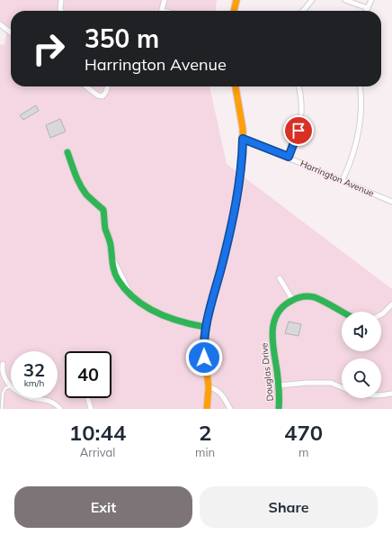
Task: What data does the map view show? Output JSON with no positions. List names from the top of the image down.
{
  "streets": {
    "street": ["Harrington Avenue", "Douglas Drive"]
  },
  "page": {
    "turn": ["350 m", "Harrington Avenue"],
    "speed": "32 km/h",
    "limit": "40",
    "eta": [
      "10:44",
      "Arrival",
      "2",
      "min",
      "470",
      "m"
    ],
    "buttons": ["Exit", "Share"]
  }
}
